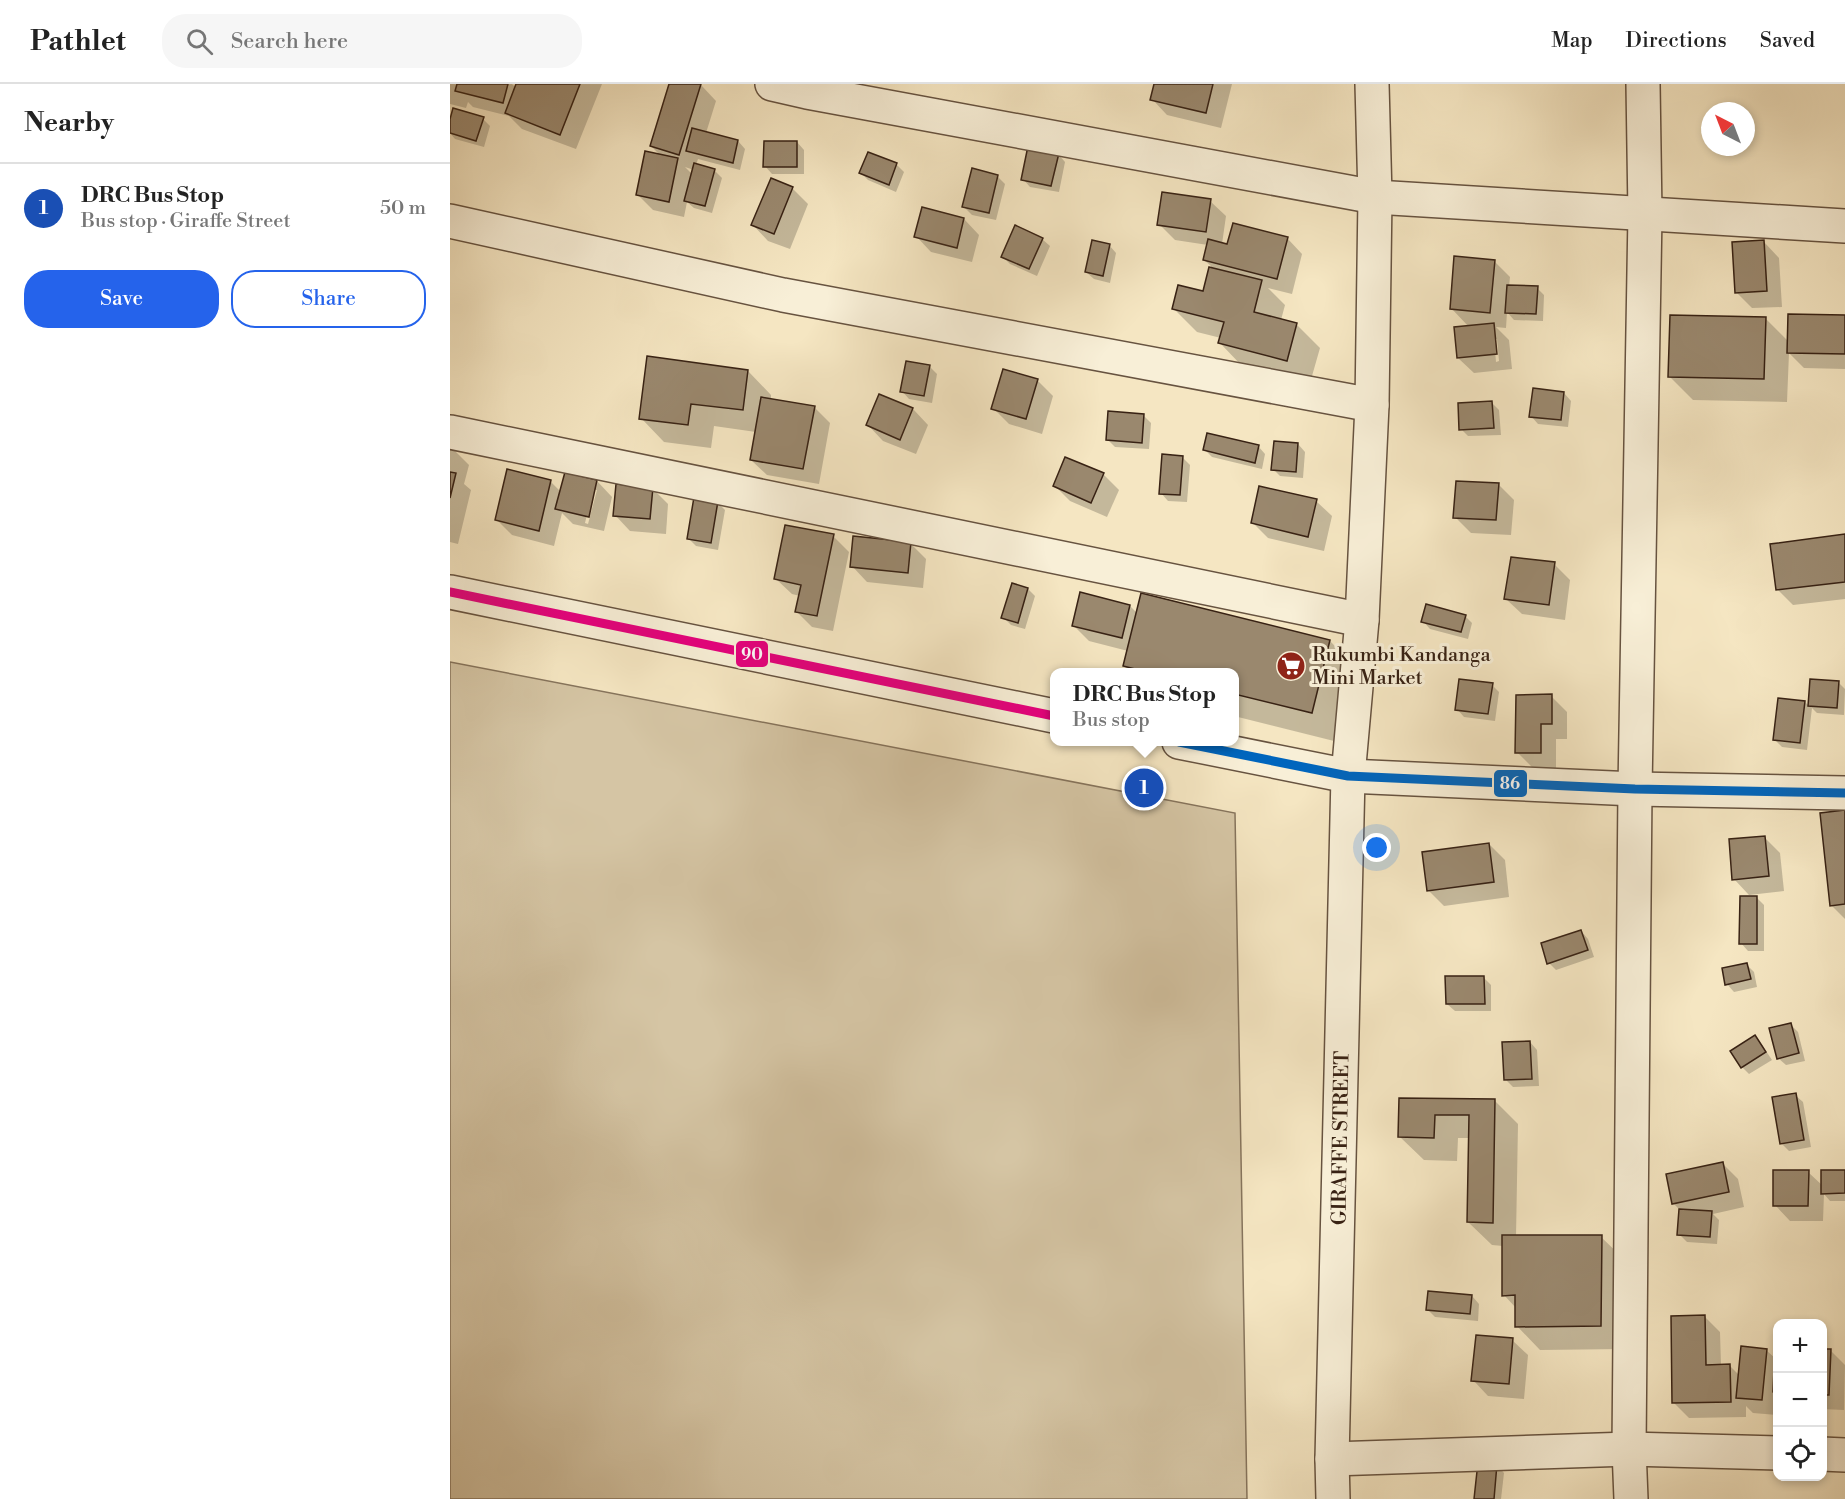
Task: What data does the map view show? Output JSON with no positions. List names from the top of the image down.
{
  "streets": {
    "street": ["GIRAFFE STREET"]
  },
  "places": {
    "supermarket": ["Rukumbi Kandanga Mini Market"]
  },
  "lines": ["transit line 90", "transit line 86"],
  "north": "top left",
  "page": {
    "header": "Pathlet",
    "search": "Search here",
    "nav": ["Map", "Directions", "Saved"],
    "heading": "Nearby",
    "list": [
      {
        "mark": "1",
        "name": "DRC Bus Stop",
        "note": "Bus stop · Giraffe Street",
        "value": "50 m"
      }
    ],
    "buttons": ["Save", "Share"],
    "popup": ["DRC Bus Stop", "Bus stop"],
    "pins": "1",
    "map_buttons": ["+", "−"]
  }
}
